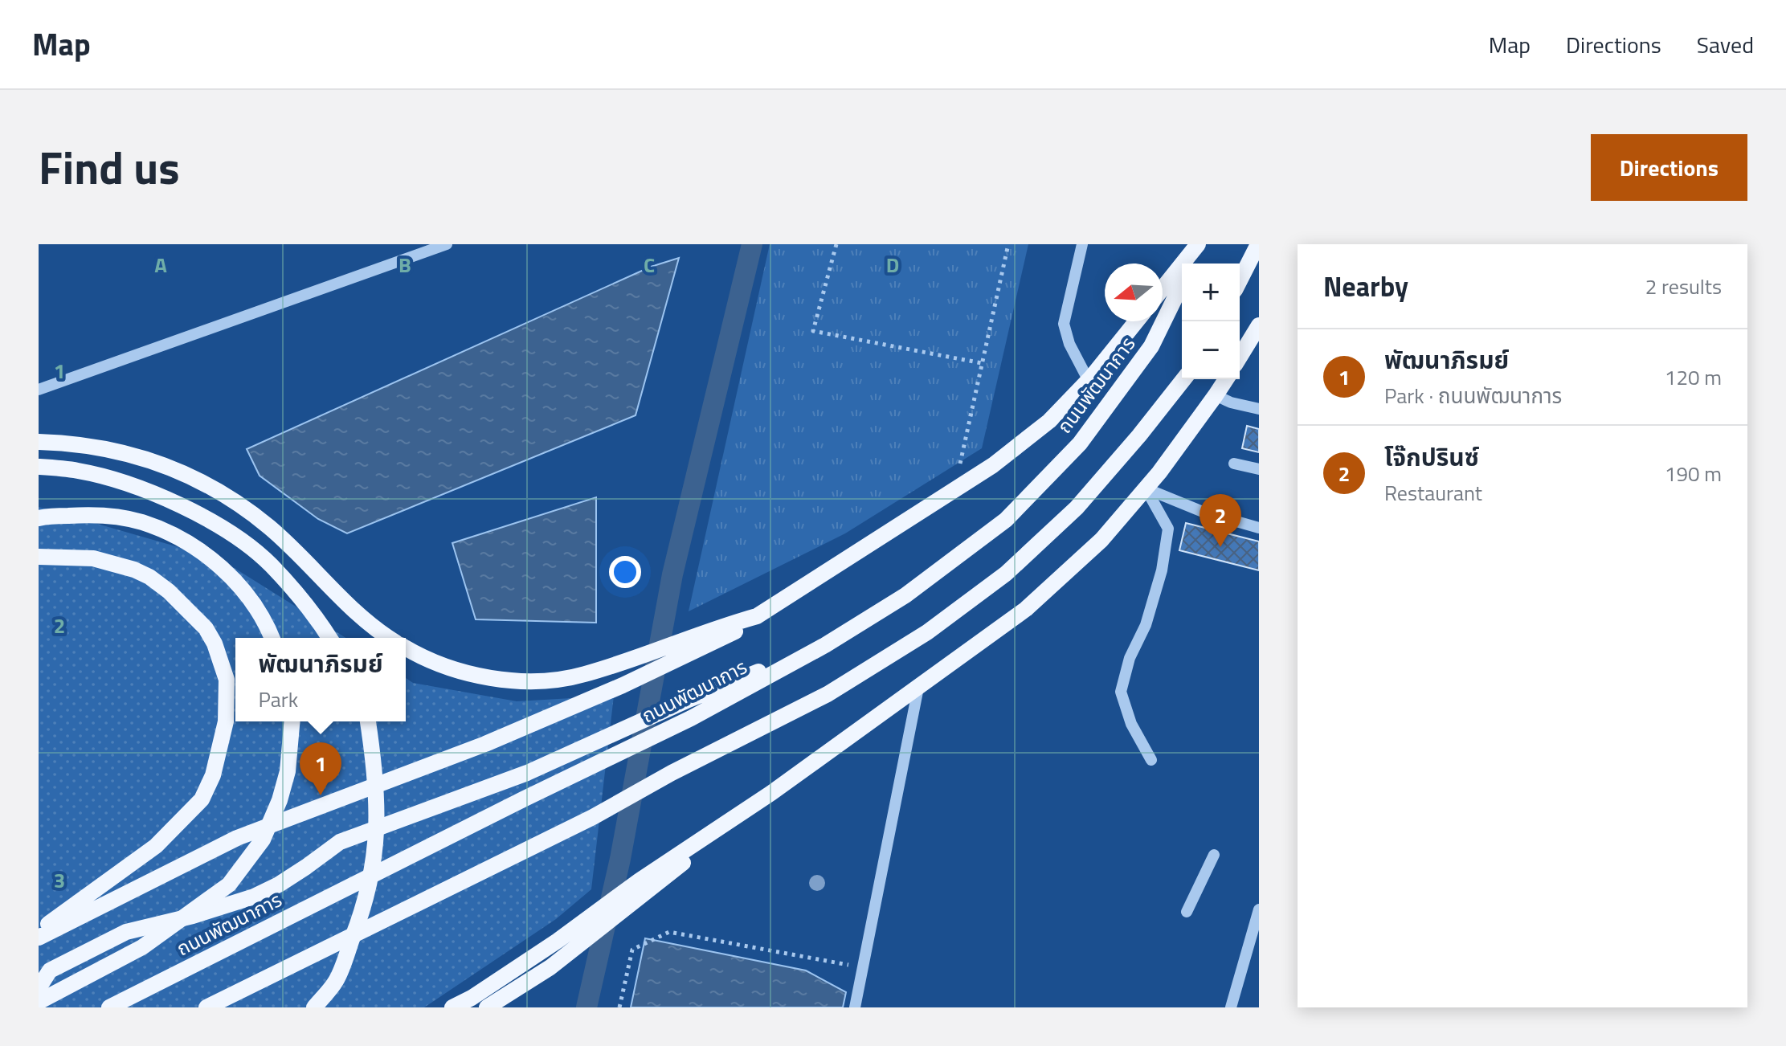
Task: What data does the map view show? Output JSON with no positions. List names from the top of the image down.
{
  "streets": {
    "main road": ["ถนนพัฒนาการ"]
  },
  "north": "left",
  "page": {
    "header": "Map",
    "nav": ["Map", "Directions", "Saved"],
    "title": "Find us",
    "buttons": "Directions",
    "heading": ["Nearby", "2 results"],
    "map_buttons": ["+", "−"],
    "list": [
      {
        "mark": "1",
        "name": "พัฒนาภิรมย์",
        "note": "Park · ถนนพัฒนาการ",
        "value": "120 m"
      },
      {
        "mark": "2",
        "name": "โจ๊กปรินซ์",
        "note": "Restaurant",
        "value": "190 m"
      }
    ],
    "pins": ["2", "1"],
    "popup": ["พัฒนาภิรมย์", "Park"]
  },
  "grid": {
    "columns": [
      "A",
      "B",
      "C",
      "D"
    ],
    "rows": ["1", "2", "3"]
  }
}
